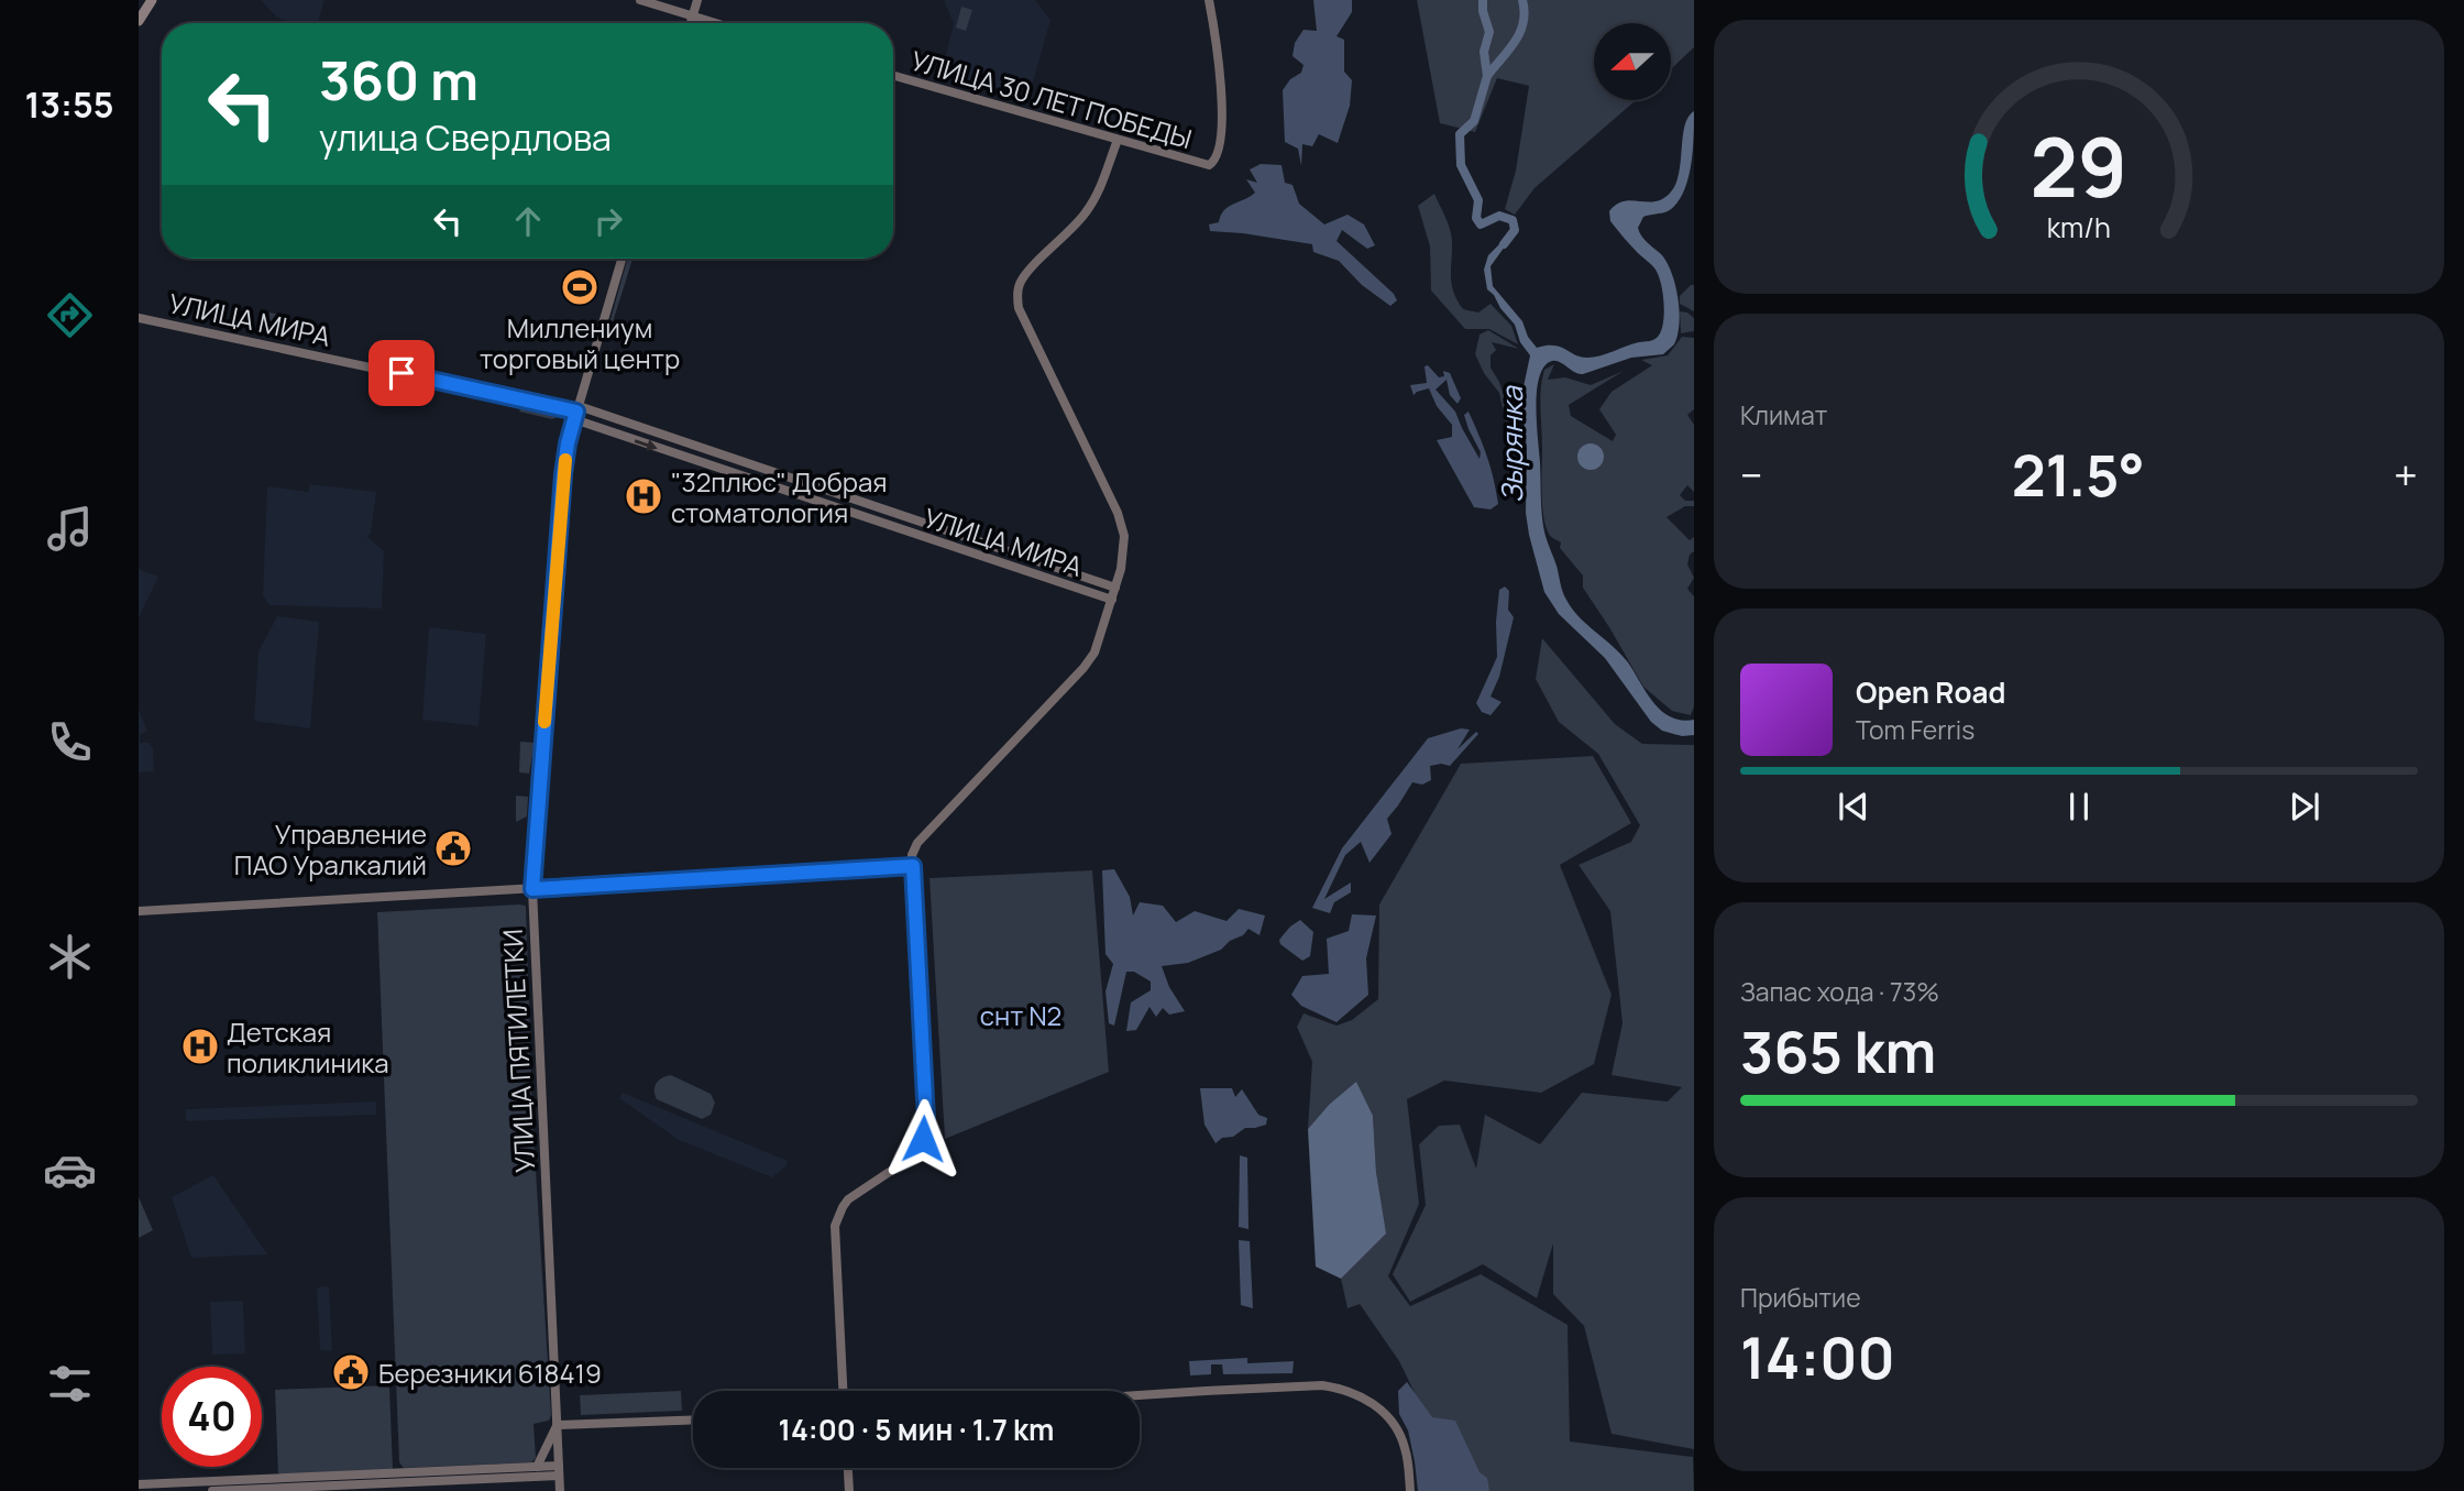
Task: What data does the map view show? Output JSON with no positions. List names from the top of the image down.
{
  "streets": {
    "street": ["УЛИЦА 30 ЛЕТ ПОБЕДЫ", "УЛИЦА МИРА", "УЛИЦА ПЯТИЛЕТКИ"]
  },
  "crossings": [
    ["УЛИЦА МИРА", "УЛИЦА ПЯТИЛЕТКИ"]
  ],
  "water": ["Зырянка"],
  "parks": ["снт N2"],
  "places": {
    "sports": ["Миллениум торговый центр"],
    "hospital": ["\"32плюс\" Добрая стоматология", "Детская поликлиника"],
    "public building": ["Управление ПАО Уралкалий", "Березники 618419"]
  },
  "north": "left",
  "page": {
    "tabs": "13:55",
    "turn": ["360 m", "улица Свердлова"],
    "tile": [
      "Климат",
      ["Запас хода · 73%", "365 km"],
      ["Прибытие", "14:00"]
    ],
    "heat": ["−", "21.5°", "+"],
    "song": ["Open Road", "Tom Ferris"],
    "limit": "40",
    "trip": "14:00 · 5 мин · 1.7 km",
    "gauge": ["29", "km/h"]
  }
}
